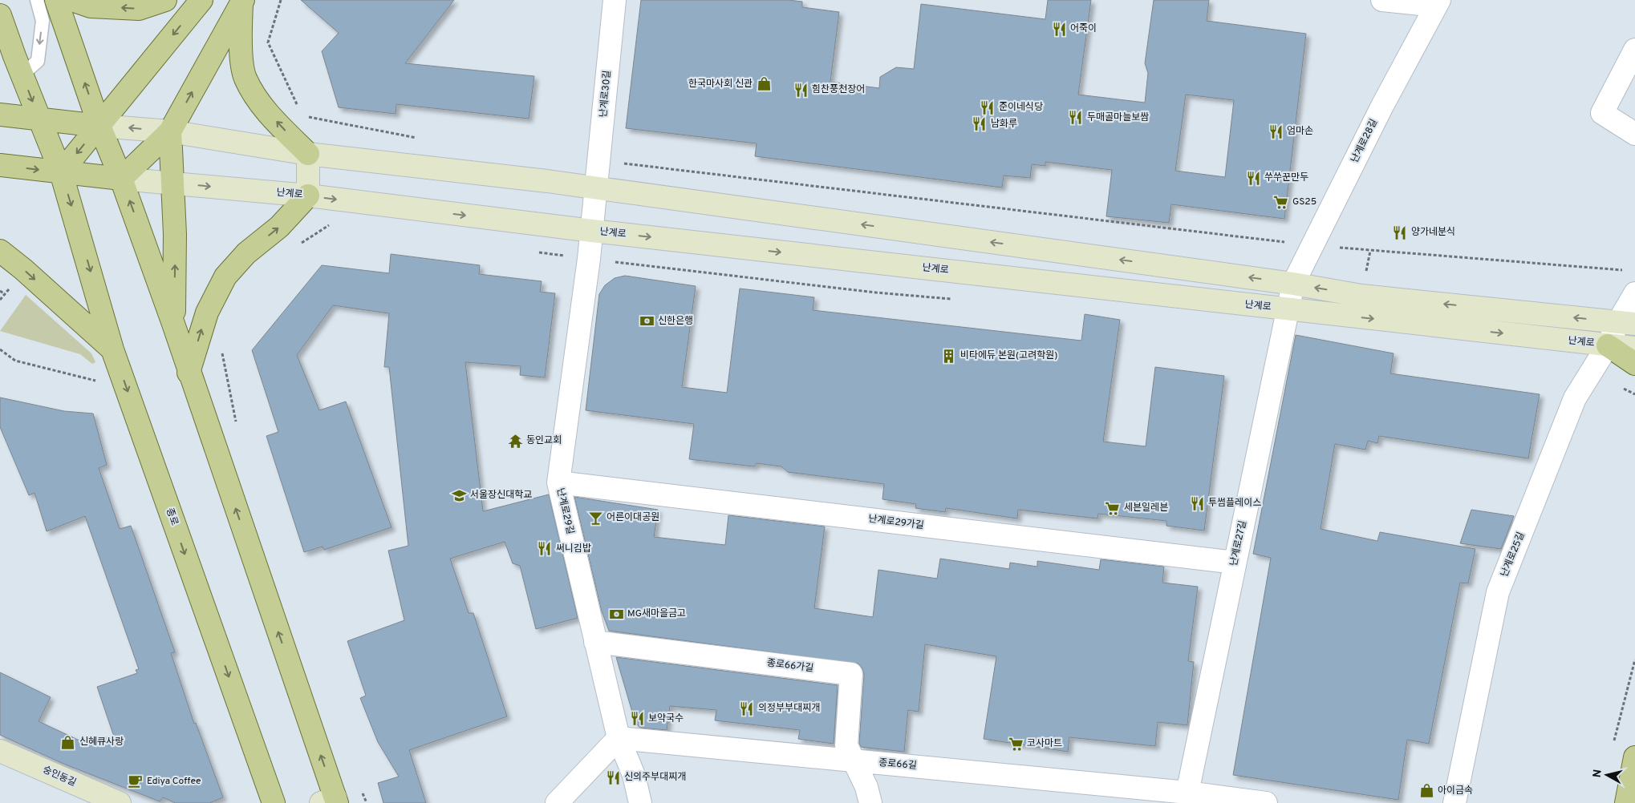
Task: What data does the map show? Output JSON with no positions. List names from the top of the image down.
{
  "streets": {
    "main road": ["난계로", "종로", "숭인동길"],
    "street": [
      "난계로30길",
      "난계로28길",
      "난계로29길",
      "난계로29가길",
      "난계로27길",
      "난계로25길",
      "종로66가길",
      "종로66길"
    ]
  },
  "crossings": [
    ["난계로30길", "난계로29길"],
    ["난계로28길", "난계로27길"],
    ["난계로", "난계로29길"],
    ["난계로", "난계로27길"],
    ["난계로", "난계로25길"],
    ["난계로29길", "난계로29가길"],
    ["난계로29길", "종로66가길"],
    ["난계로29길", "종로66길"],
    ["난계로29가길", "난계로27길"],
    ["난계로27길", "종로66길"],
    ["종로66가길", "종로66길"]
  ],
  "places": {
    "restaurant": [
      "어죽이",
      "힘찬풍천장어",
      "준이네식당",
      "두매골마늘보쌈",
      "남화루",
      "엄마손",
      "쑤쑤꾼만두",
      "양가네분식",
      "투썸플레이스",
      "써니김밥",
      "의정부부대찌개",
      "보약국수",
      "신의주부대찌개"
    ],
    "shop": ["한국마사회 신관", "신혜큐사랑", "아이금속"],
    "supermarket": ["GS25", "세븐일레븐", "코사마트"],
    "bank": ["신한은행", "MG새마을금고"],
    "building": ["비타에듀 본원(고려학원)"],
    "temple": ["동인교회"],
    "school or university": ["서울장신대학교"],
    "bar": ["어른이대공원"],
    "cafe": ["Ediya Coffee"]
  },
  "north": "left"
}
